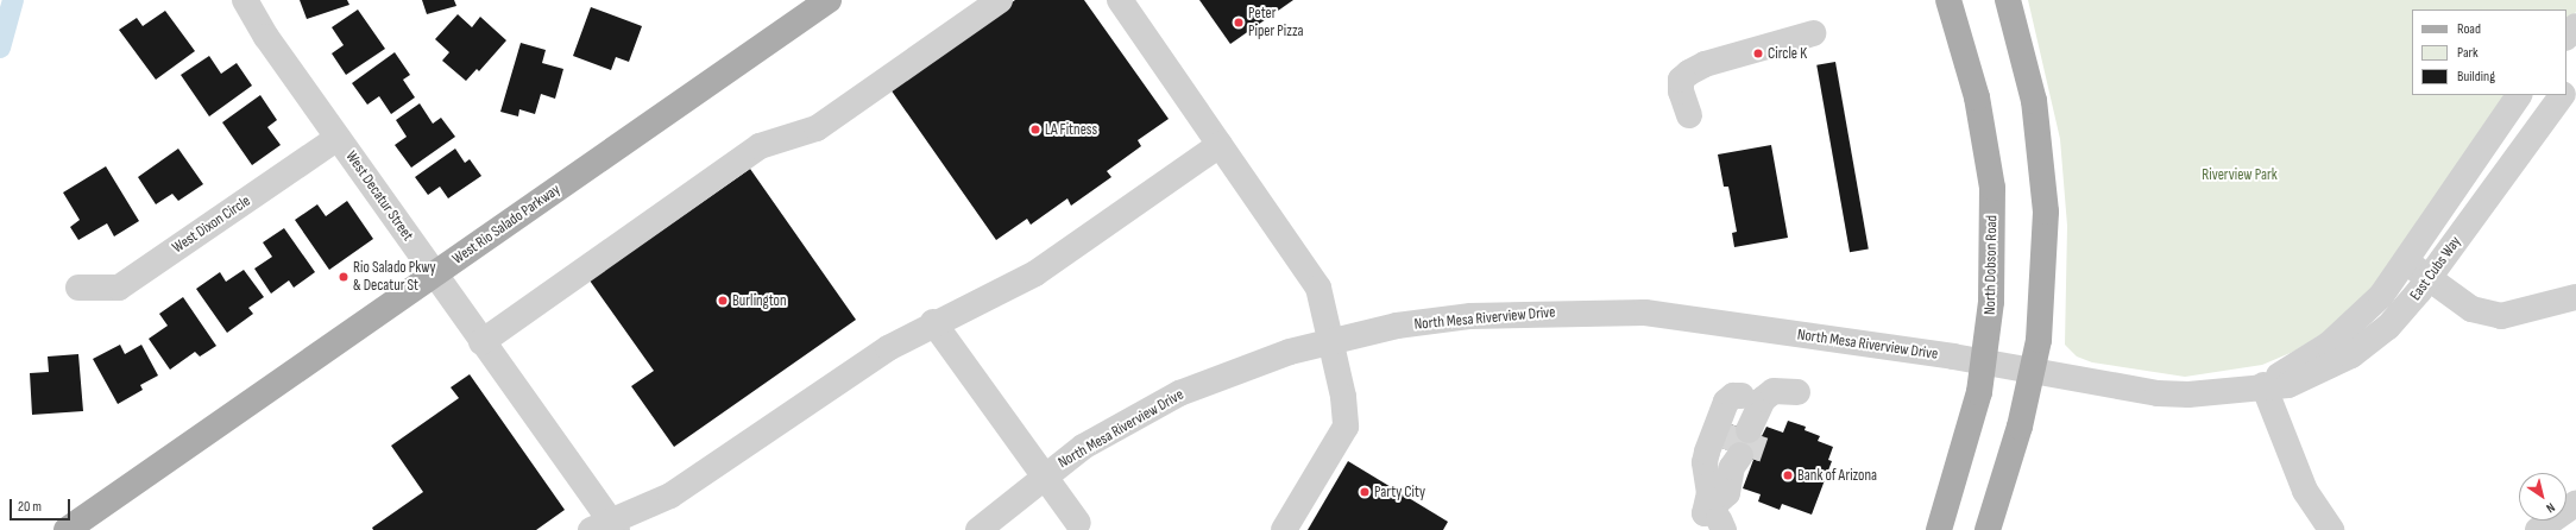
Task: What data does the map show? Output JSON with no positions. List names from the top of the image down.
{
  "streets": {
    "main road": ["West Rio Salado Parkway", "North Dobson Road"],
    "street": [
      "West Decatur Street",
      "West Dixon Circle",
      "East Cubs Way",
      "North Mesa Riverview Drive"
    ]
  },
  "crossings": [
    ["West Decatur Street", "West Dixon Circle"],
    ["West Decatur Street", "West Rio Salado Parkway"],
    ["North Dobson Road", "North Mesa Riverview Drive"],
    ["East Cubs Way", "North Mesa Riverview Drive"]
  ],
  "parks": ["Riverview Park"],
  "places": [
    "Peter Piper Pizza",
    "Circle K",
    "LA Fitness",
    "Rio Salado Pkwy & Decatur St",
    "Burlington",
    "Bank of Arizona",
    "Party City"
  ],
  "legend": ["Road", "Park", "Building"],
  "scale_bar": "20 m",
  "north": "bottom right"
}
